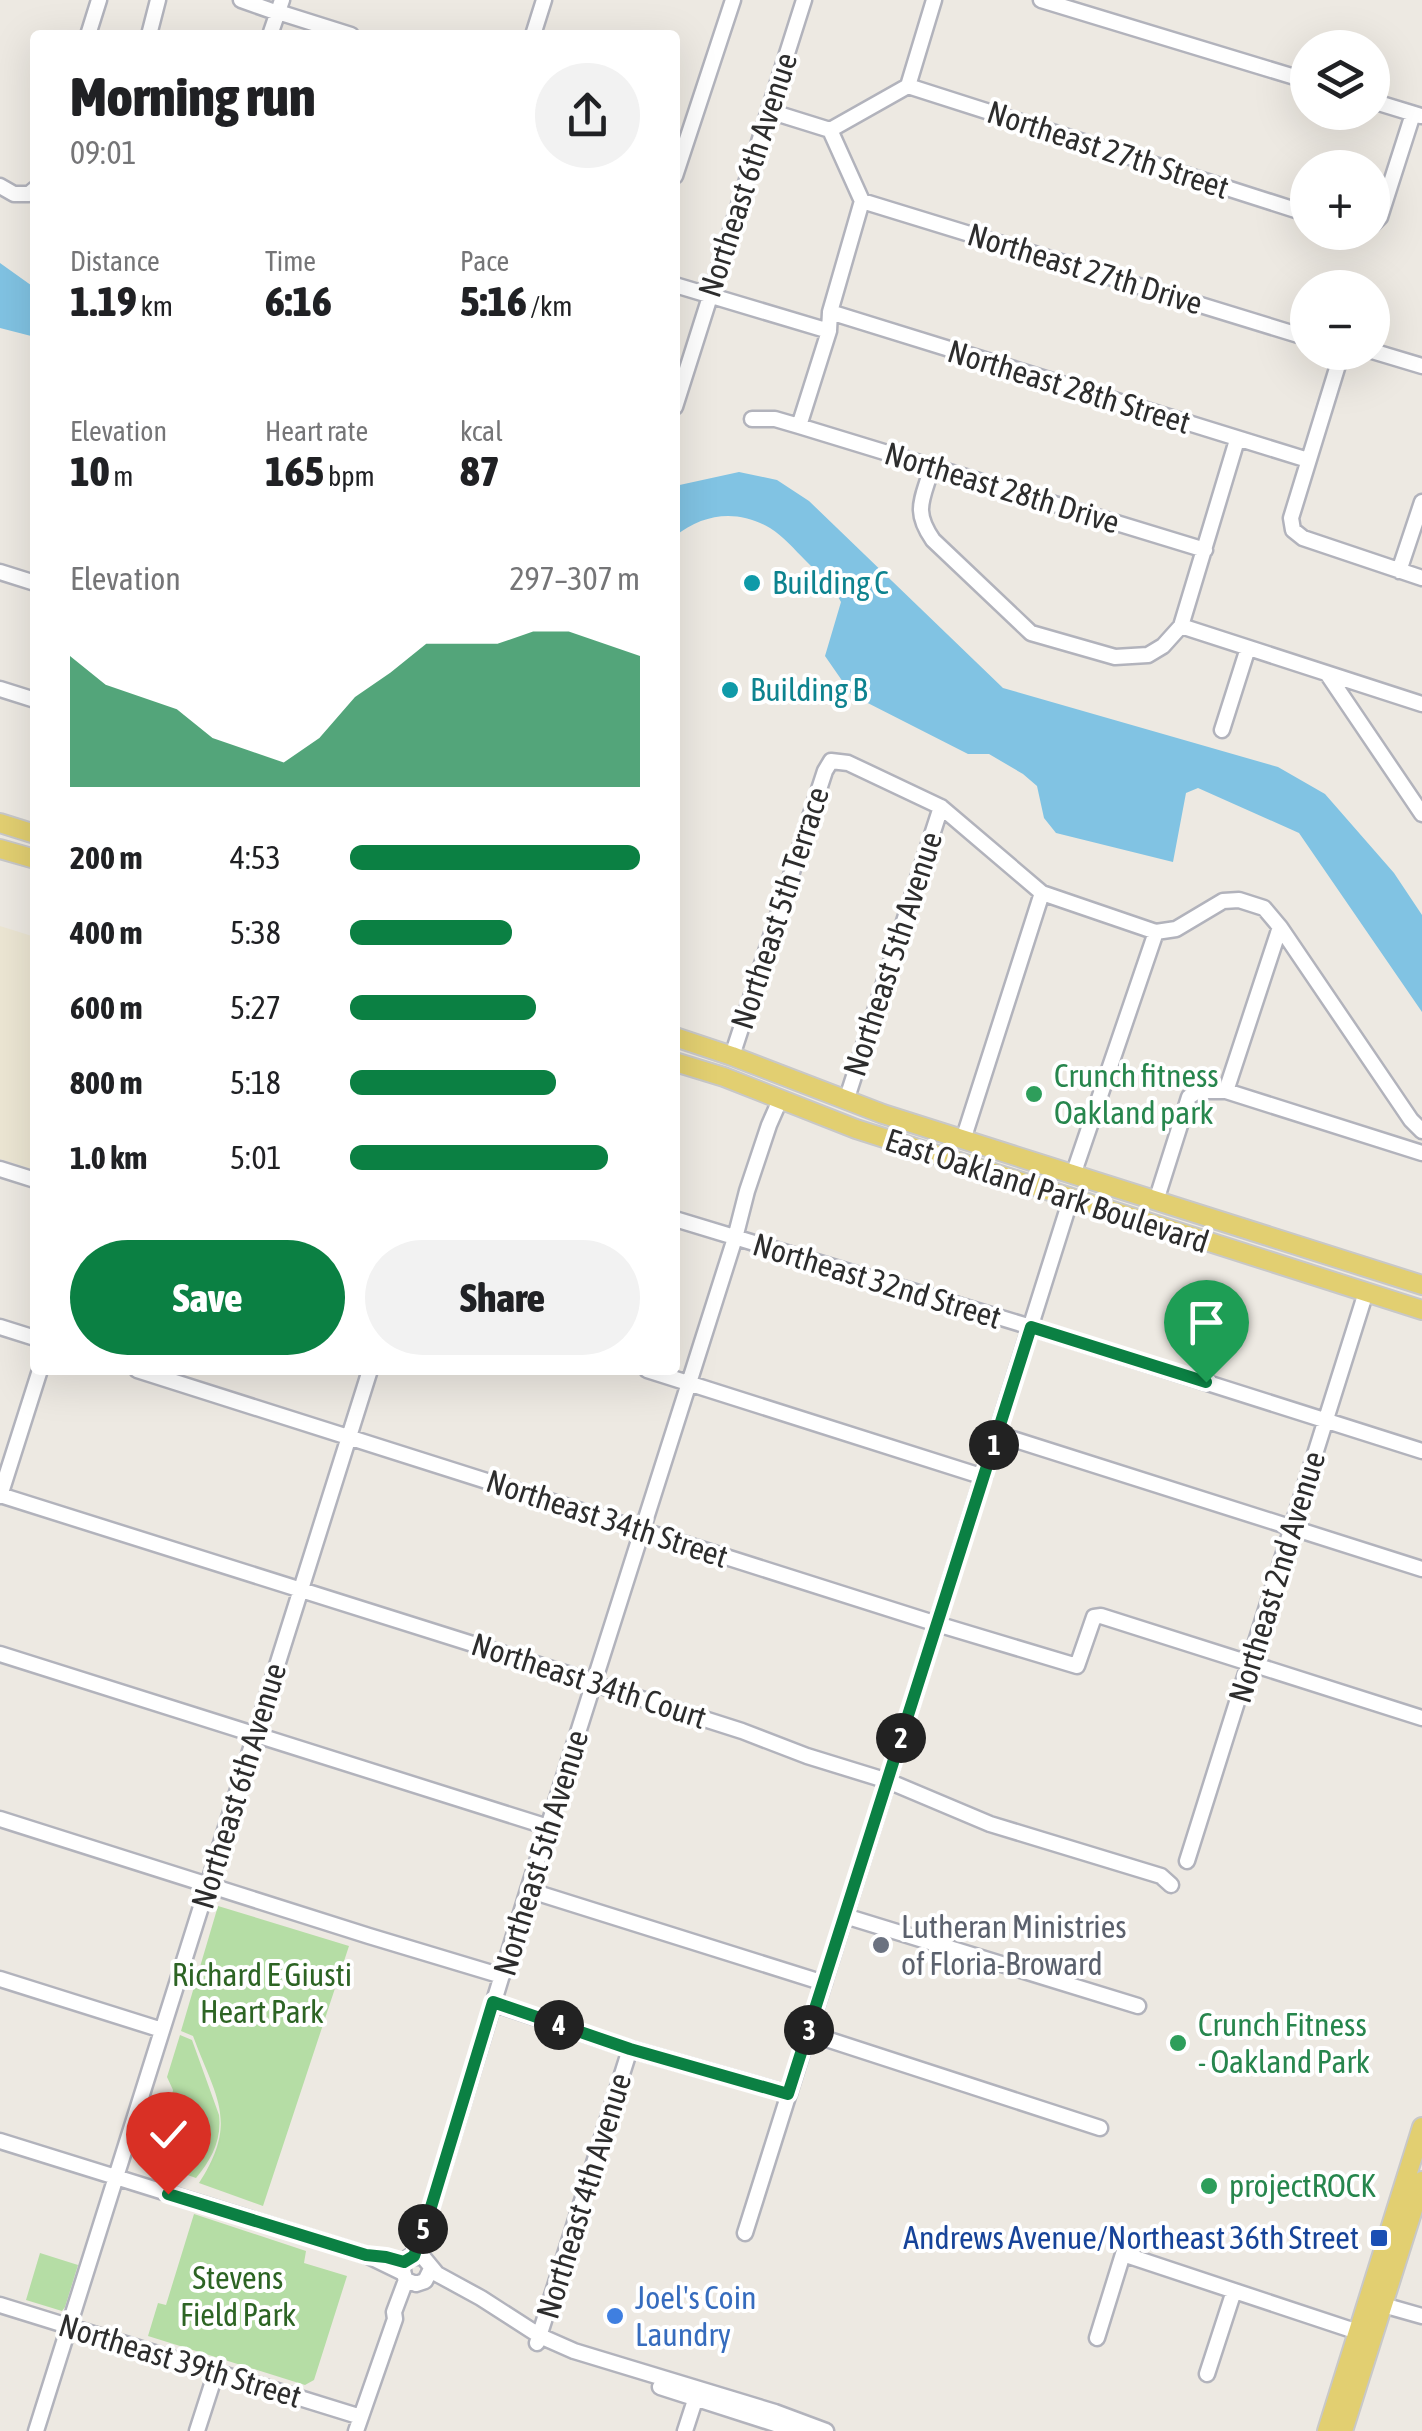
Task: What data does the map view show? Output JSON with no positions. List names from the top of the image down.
{
  "streets": {
    "main road": ["East Oakland Park Boulevard"],
    "street": [
      "Northeast 27th Street",
      "Northeast 6th Avenue",
      "Northeast 27th Drive",
      "Northeast 28th Street",
      "Northeast 28th Drive",
      "Northeast 5th Terrace",
      "Northeast 5th Avenue",
      "Northeast 32nd Street",
      "Northeast 34th Street",
      "Northeast 2nd Avenue",
      "Northeast 34th Court",
      "Northeast 4th Avenue",
      "Northeast 39th Street"
    ]
  },
  "crossings": [
    ["Northeast 6th Avenue", "Northeast 34th Street"],
    ["Northeast 6th Avenue", "Northeast 34th Court"],
    ["Northeast 6th Avenue", "Northeast 39th Street"],
    ["Northeast 5th Terrace", "Northeast 5th Avenue"],
    ["Northeast 5th Terrace", "East Oakland Park Boulevard"],
    ["Northeast 5th Avenue", "East Oakland Park Boulevard"],
    ["Northeast 5th Avenue", "Northeast 32nd Street"],
    ["Northeast 5th Avenue", "Northeast 34th Street"],
    ["Northeast 5th Avenue", "Northeast 34th Court"],
    ["Northeast 5th Avenue", "Northeast 39th Street"],
    ["East Oakland Park Boulevard", "Northeast 2nd Avenue"],
    ["Northeast 32nd Street", "Northeast 2nd Avenue"],
    ["Northeast 34th Street", "Northeast 2nd Avenue"]
  ],
  "parks": ["Richard E Giusti Heart Park", "Stevens Field Park"],
  "places": {
    "other": [
      "Building C",
      "Building B",
      "Crunch fitness Oakland park",
      "Lutheran Ministries of Floria-Broward",
      "Crunch Fitness - Oakland Park",
      "projectROCK",
      "Joel's Coin Laundry"
    ],
    "transit": ["Andrews Avenue/Northeast 36th Street"]
  },
  "page": {
    "map_buttons": ["+", "−"],
    "heading": ["Morning run", "09:01"],
    "stats": [
      ["Distance", "1.19 km"],
      ["Time", "6:16"],
      ["Pace", "5:16 /km"],
      ["Elevation", "10 m"],
      ["Heart rate", "165 bpm"],
      ["kcal", "87"]
    ],
    "chart": ["Elevation", "297–307 m"],
    "list": [
      {
        "name": "200 m",
        "note": "4:53"
      },
      {
        "name": "400 m",
        "note": "5:38"
      },
      {
        "name": "600 m",
        "note": "5:27"
      },
      {
        "name": "800 m",
        "note": "5:18"
      },
      {
        "name": "1.0 km",
        "note": "5:01"
      }
    ],
    "buttons": ["Save", "Share"],
    "pins": [
      "1",
      "2",
      "4",
      "3",
      "5"
    ]
  }
}
